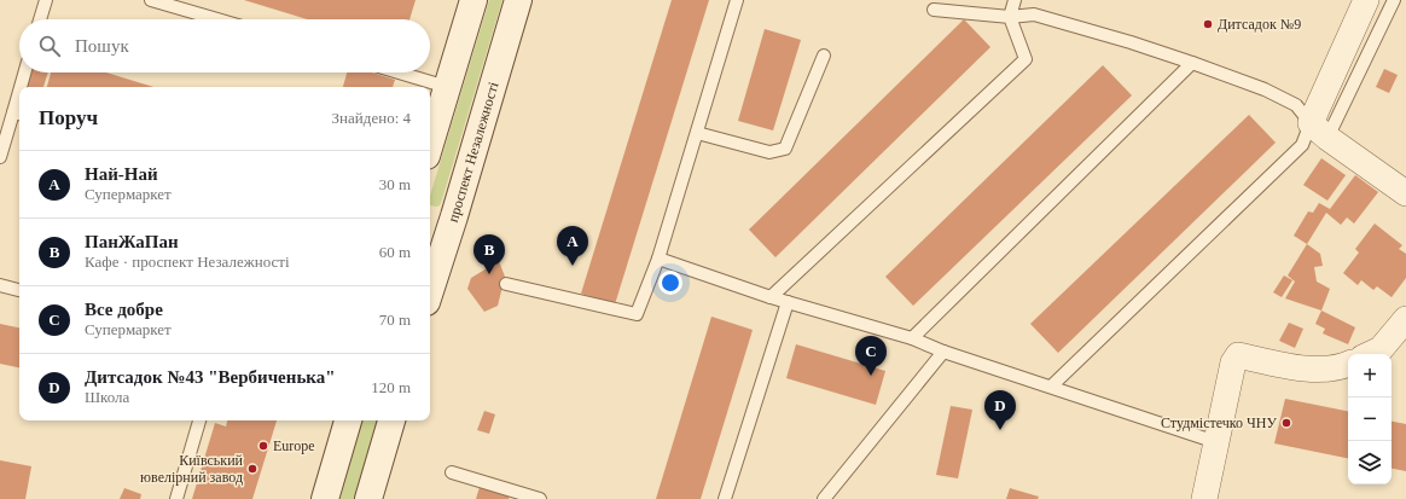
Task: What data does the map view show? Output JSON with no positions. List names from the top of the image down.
{
  "streets": {
    "main road": ["проспект Незалежності"]
  },
  "places": [
    "Дитсадок №9",
    "Студмістечко ЧНУ",
    "Europe",
    "Київський ювелірний завод"
  ],
  "page": {
    "search": "Пошук",
    "heading": ["Поруч", "Знайдено: 4"],
    "list": [
      {
        "mark": "A",
        "name": "Най-Най",
        "note": "Супермаркет",
        "value": "30 m"
      },
      {
        "mark": "B",
        "name": "ПанЖаПан",
        "note": "Кафе · проспект Незалежності",
        "value": "60 m"
      },
      {
        "mark": "C",
        "name": "Все добре",
        "note": "Супермаркет",
        "value": "70 m"
      },
      {
        "mark": "D",
        "name": "Дитсадок №43 \"Вербиченька\"",
        "note": "Школа",
        "value": "120 m"
      }
    ],
    "pins": [
      "A",
      "B",
      "C",
      "D"
    ],
    "map_buttons": ["+", "−"]
  }
}
